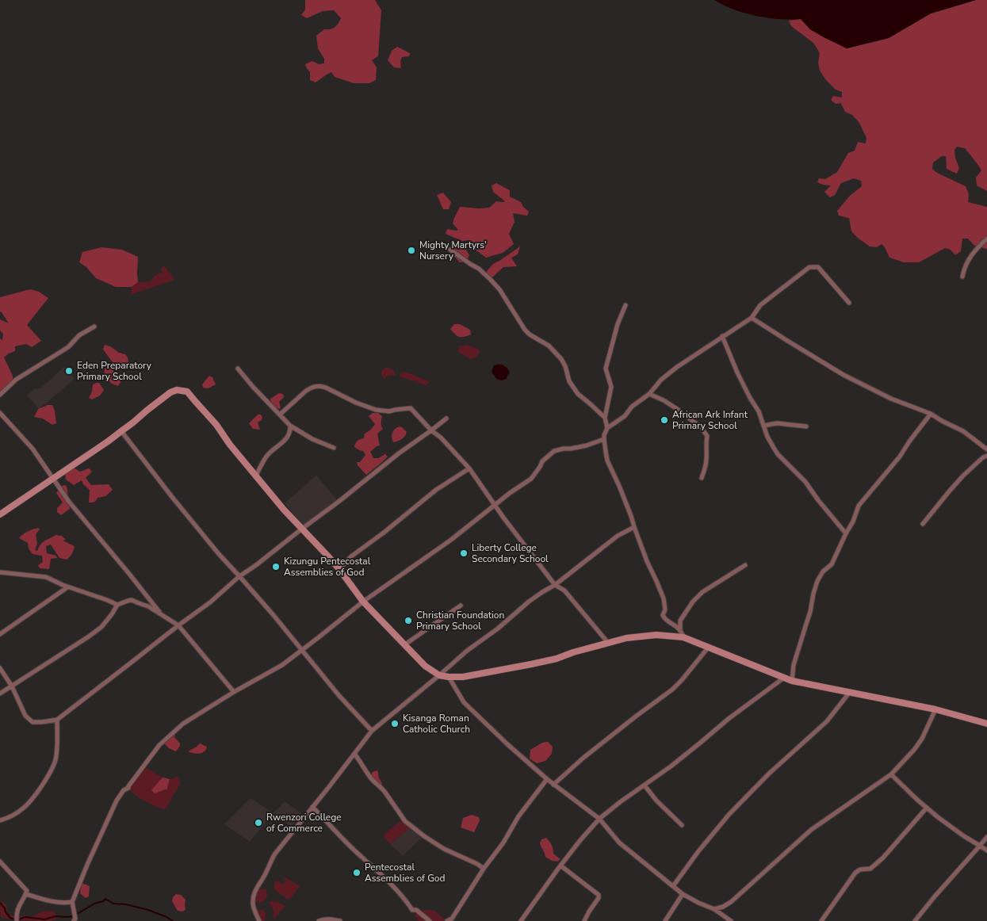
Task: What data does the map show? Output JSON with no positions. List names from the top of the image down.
{
  "places": [
    "Mighty Martyrs' Nursery",
    "Eden Preparatory Primary School",
    "African Ark Infant Primary School",
    "Liberty College Secondary School",
    "Kizungu Pentecostal Assemblies of God",
    "Christian Foundation Primary School",
    "Kisanga Roman Catholic Church",
    "Rwenzori College of Commerce",
    "Pentecostal Assemblies of God"
  ]
}
